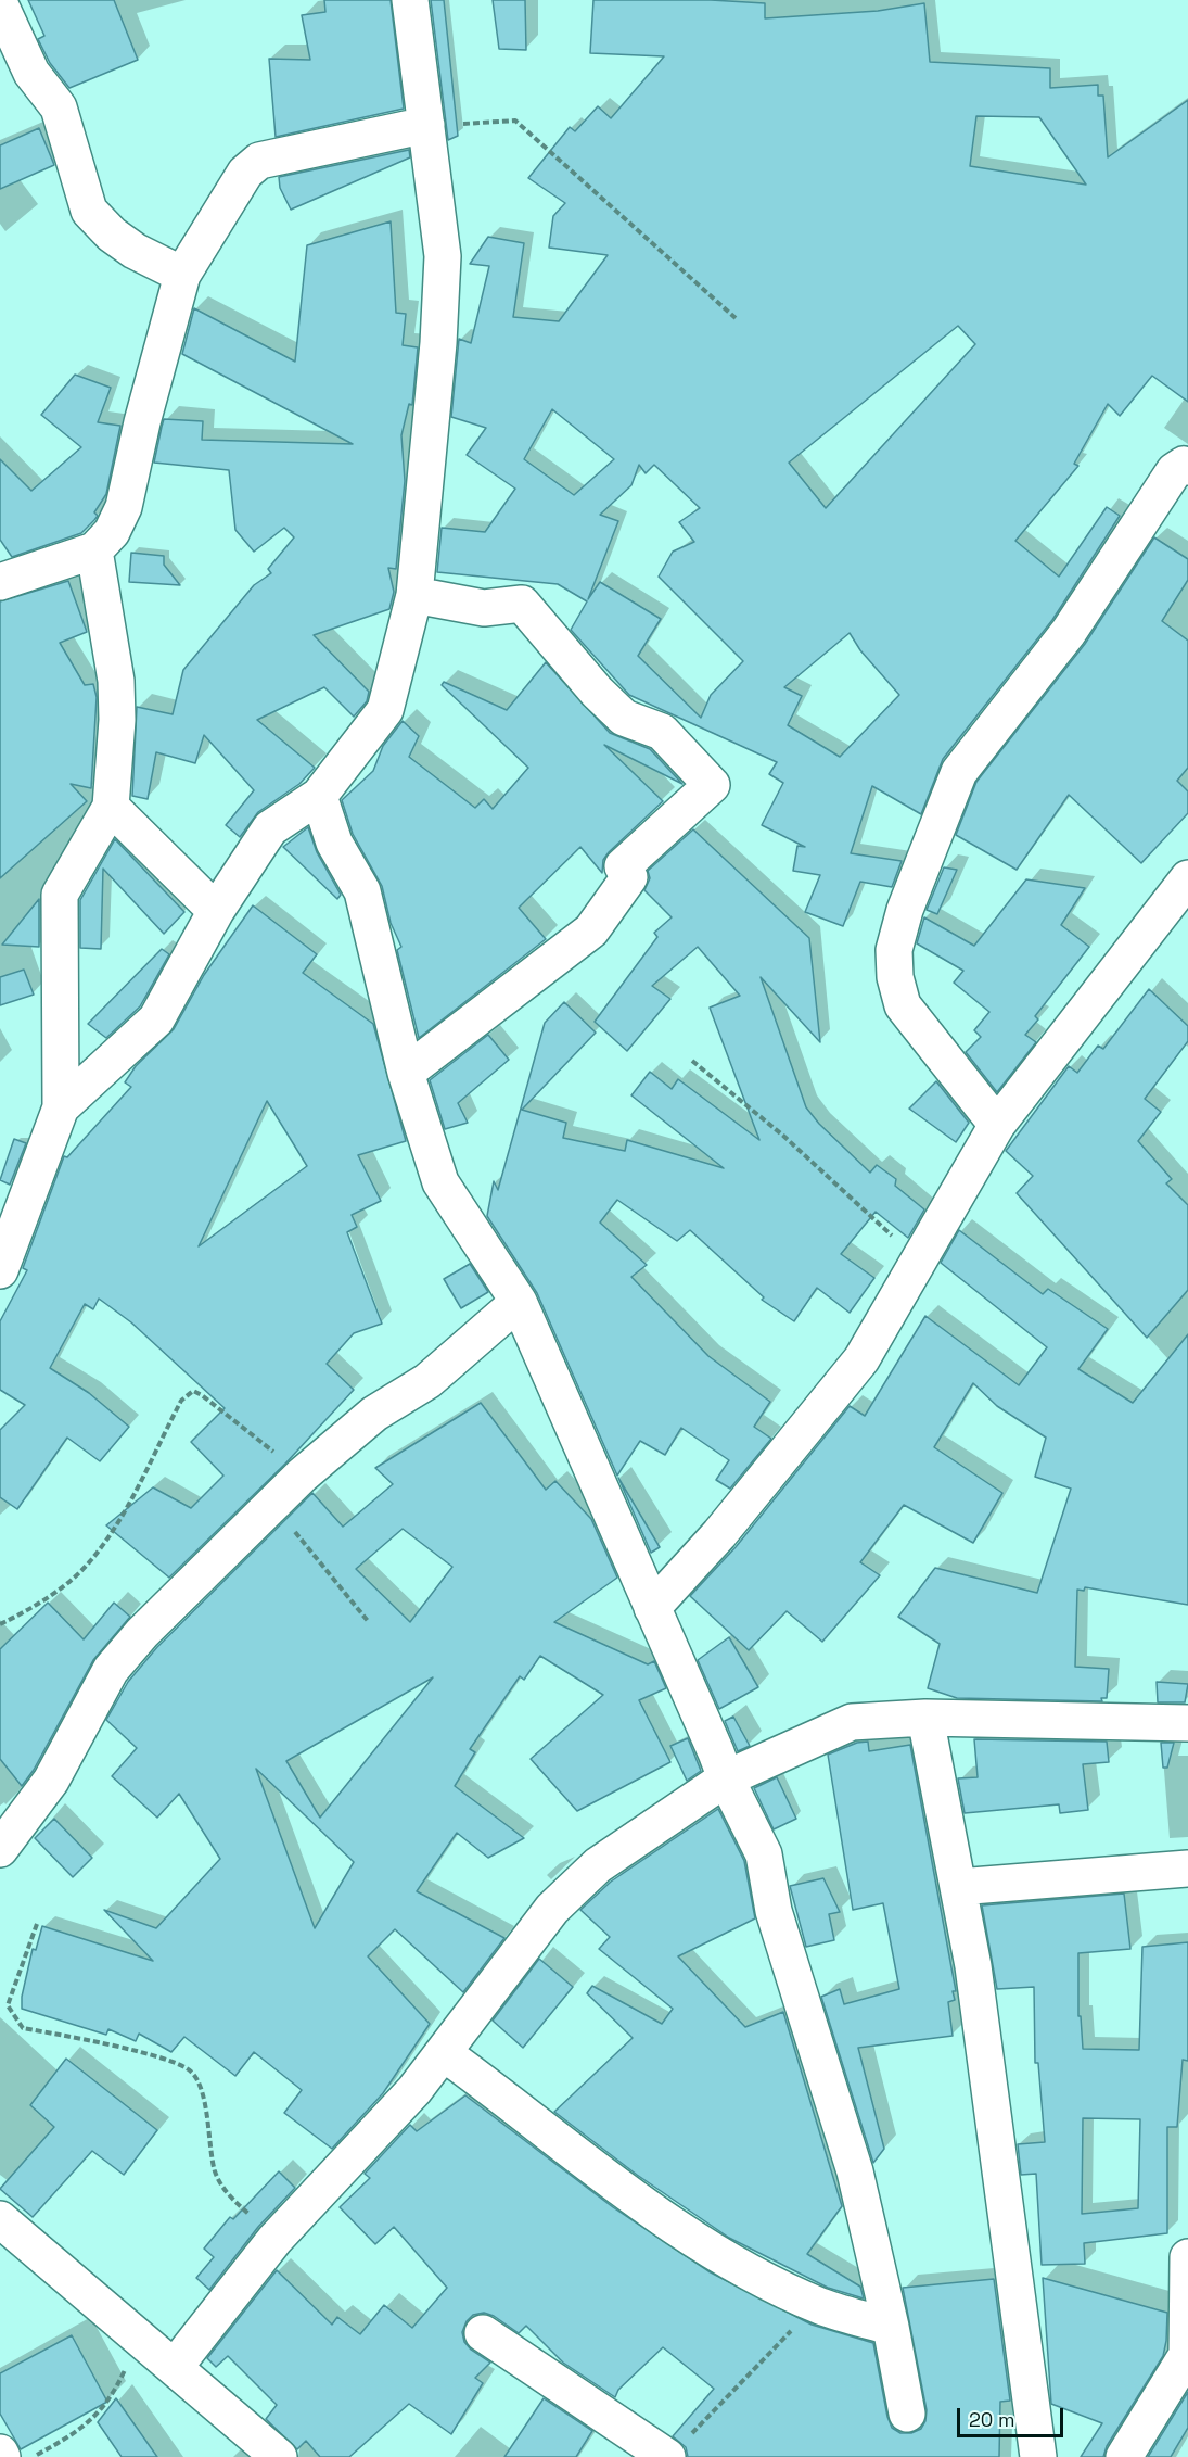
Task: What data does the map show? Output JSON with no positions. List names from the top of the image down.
{
  "scale_bar": "20 m"
}
